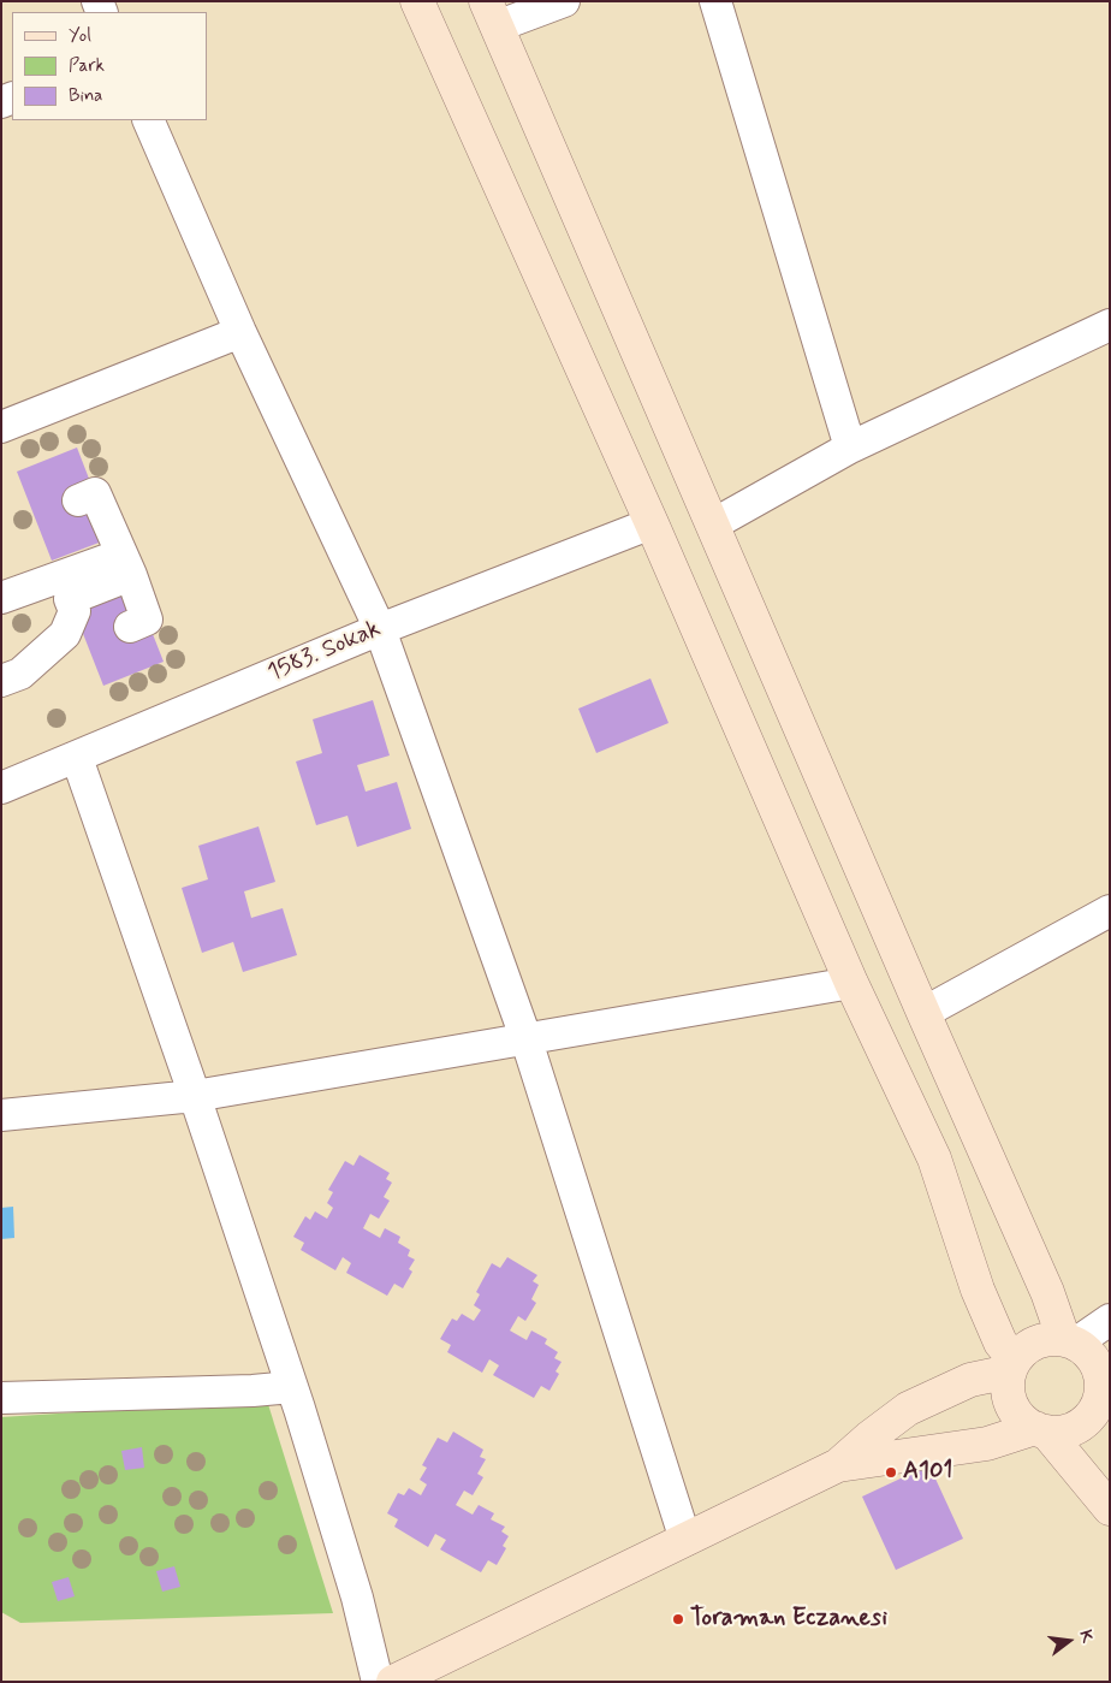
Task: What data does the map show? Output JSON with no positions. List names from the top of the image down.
{
  "streets": {
    "street": ["1583. Sokak"]
  },
  "places": ["A101", "Toraman Eczanesi"],
  "legend": ["Yol", "Park", "Bina"],
  "north": "right"
}
